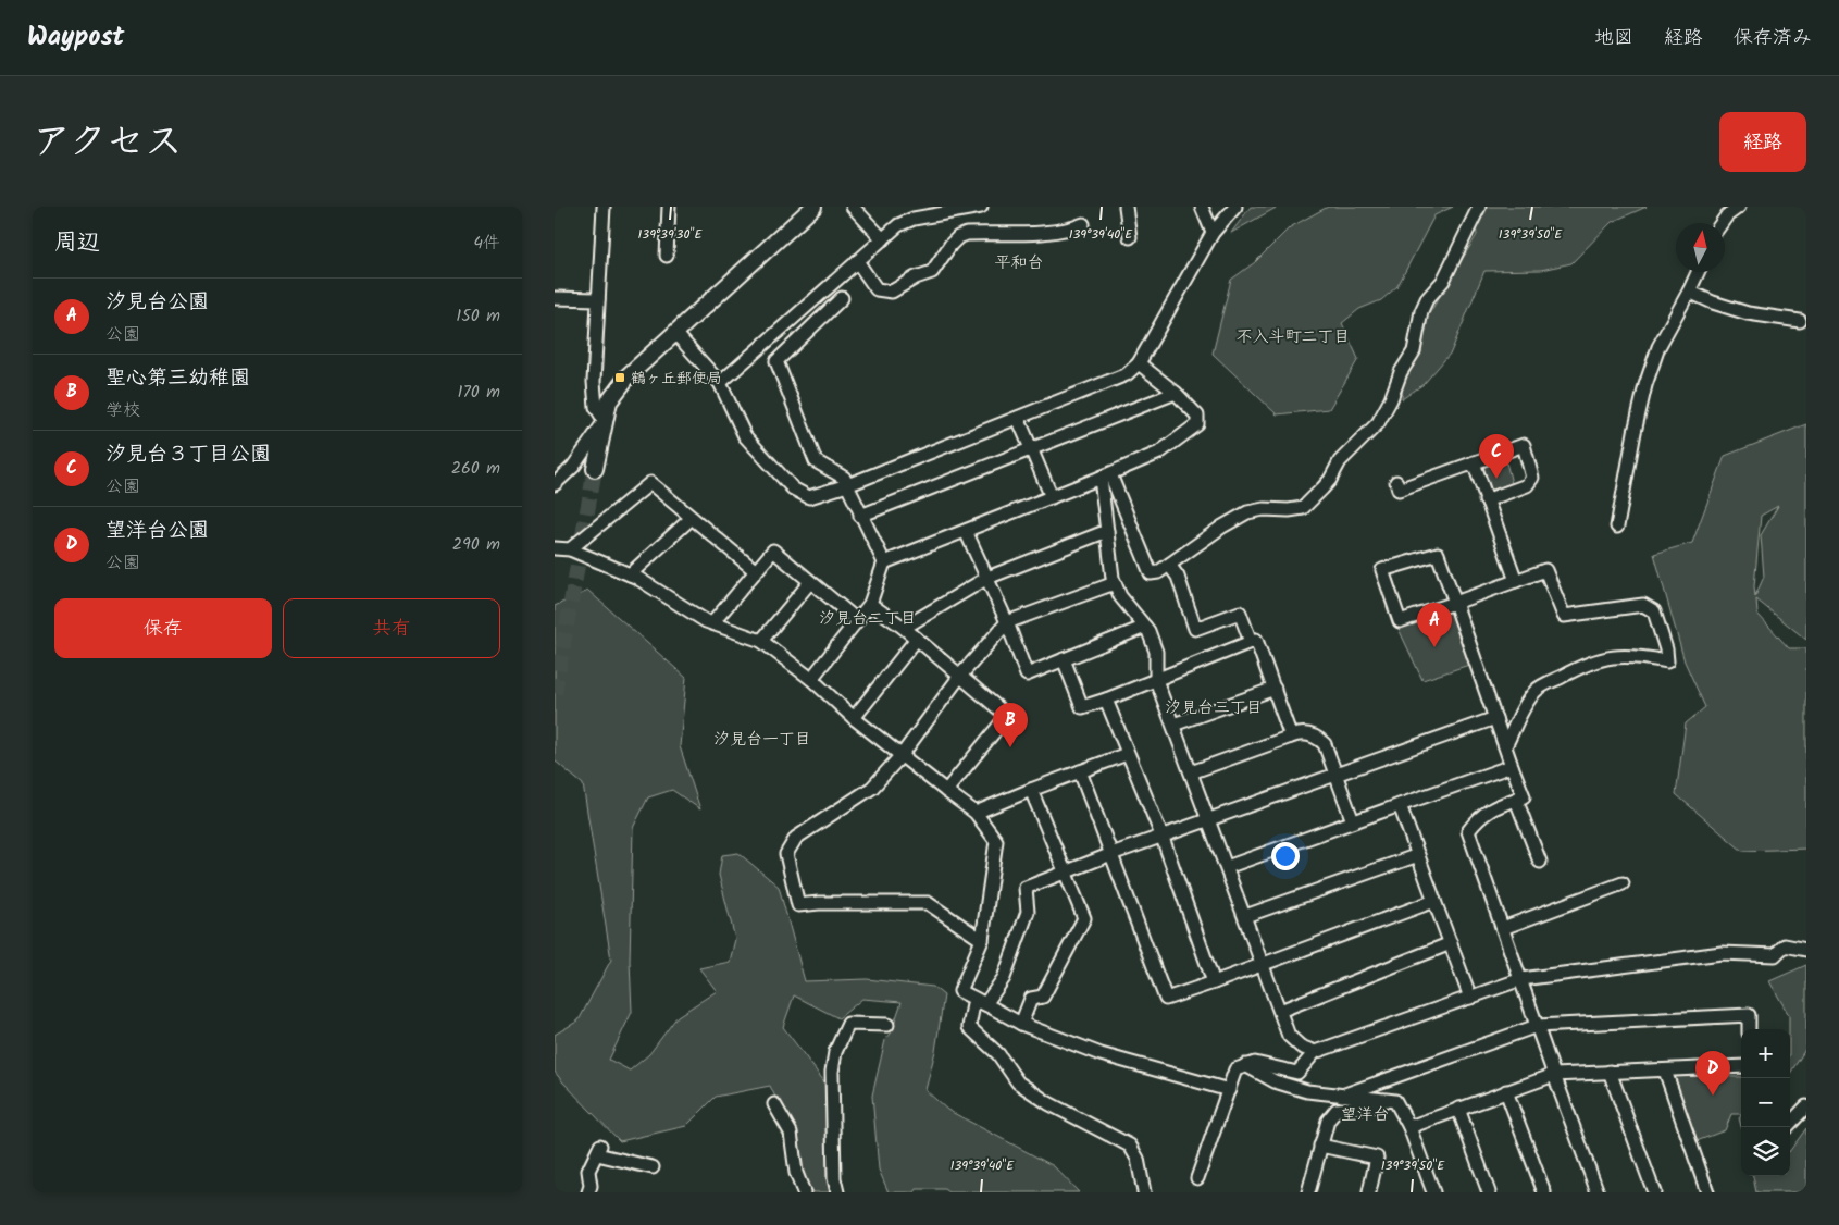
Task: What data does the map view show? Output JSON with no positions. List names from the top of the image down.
{
  "districts": [
    "平和台",
    "不入斗町二丁目",
    "汐見台二丁目",
    "汐見台三丁目",
    "汐見台一丁目",
    "望洋台"
  ],
  "places": {
    "transit": ["鶴ヶ丘郵便局"]
  },
  "north": "top",
  "page": {
    "header": "Waypost",
    "nav": ["地図", "経路", "保存済み"],
    "title": "アクセス",
    "buttons": [
      "経路",
      ["保存", "共有"]
    ],
    "heading": ["周辺", "4件"],
    "list": [
      {
        "mark": "A",
        "name": "汐見台公園",
        "note": "公園",
        "value": "150 m"
      },
      {
        "mark": "B",
        "name": "聖心第三幼稚園",
        "note": "学校",
        "value": "170 m"
      },
      {
        "mark": "C",
        "name": "汐見台３丁目公園",
        "note": "公園",
        "value": "260 m"
      },
      {
        "mark": "D",
        "name": "望洋台公園",
        "note": "公園",
        "value": "290 m"
      }
    ],
    "pins": [
      "C",
      "A",
      "B",
      "D"
    ],
    "map_buttons": ["+", "−"]
  },
  "coordinates": ["139°39'30\"E", "139°39'40\"E", "139°39'50\"E"]
}
